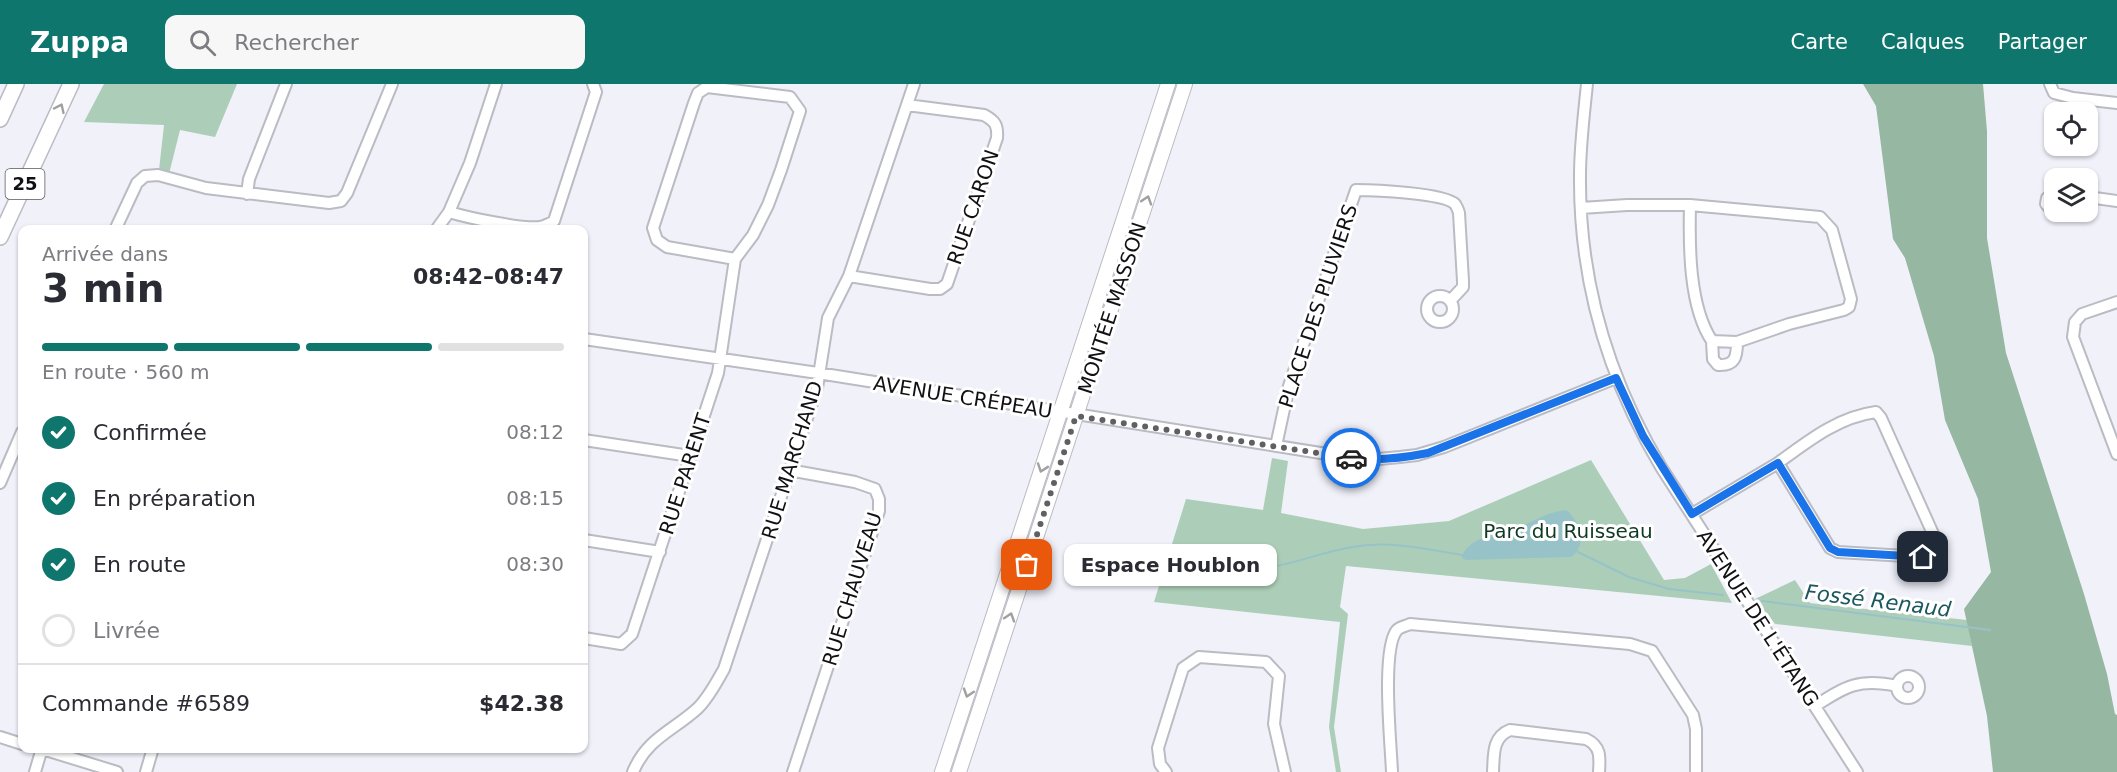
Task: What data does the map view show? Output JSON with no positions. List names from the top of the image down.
{
  "streets": {
    "highway": ["25"],
    "main road": ["MONTÉE MASSON"],
    "street": [
      "RUE CARON",
      "PLACE DES PLUVIERS",
      "AVENUE CRÉPEAU",
      "RUE MARCHAND",
      "RUE PARENT",
      "RUE CHAUVEAU",
      "AVENUE DE L'ÉTANG"
    ]
  },
  "crossings": [
    ["RUE CARON", "RUE MARCHAND"],
    ["PLACE DES PLUVIERS", "AVENUE CRÉPEAU"],
    ["MONTÉE MASSON", "AVENUE CRÉPEAU"],
    ["AVENUE CRÉPEAU", "RUE MARCHAND"],
    ["AVENUE CRÉPEAU", "RUE PARENT"],
    ["AVENUE CRÉPEAU", "AVENUE DE L'ÉTANG"],
    ["RUE MARCHAND", "RUE CHAUVEAU"]
  ],
  "water": ["Fossé Renaud"],
  "parks": ["Parc du Ruisseau"],
  "places": ["Espace Houblon"],
  "page": {
    "header": "Zuppa",
    "search": "Rechercher",
    "nav": ["Carte", "Calques", "Partager"],
    "heading": ["3 min", "Arrivée dans", "08:42–08:47"],
    "panel": ["Commande #6589", "$42.38"],
    "bar": "En route · 560 m",
    "list": [
      ["Confirmée", "08:12"],
      ["En préparation", "08:15"],
      ["En route", "08:30"],
      "Livrée"
    ],
    "bubble": "Espace Houblon"
  }
}
